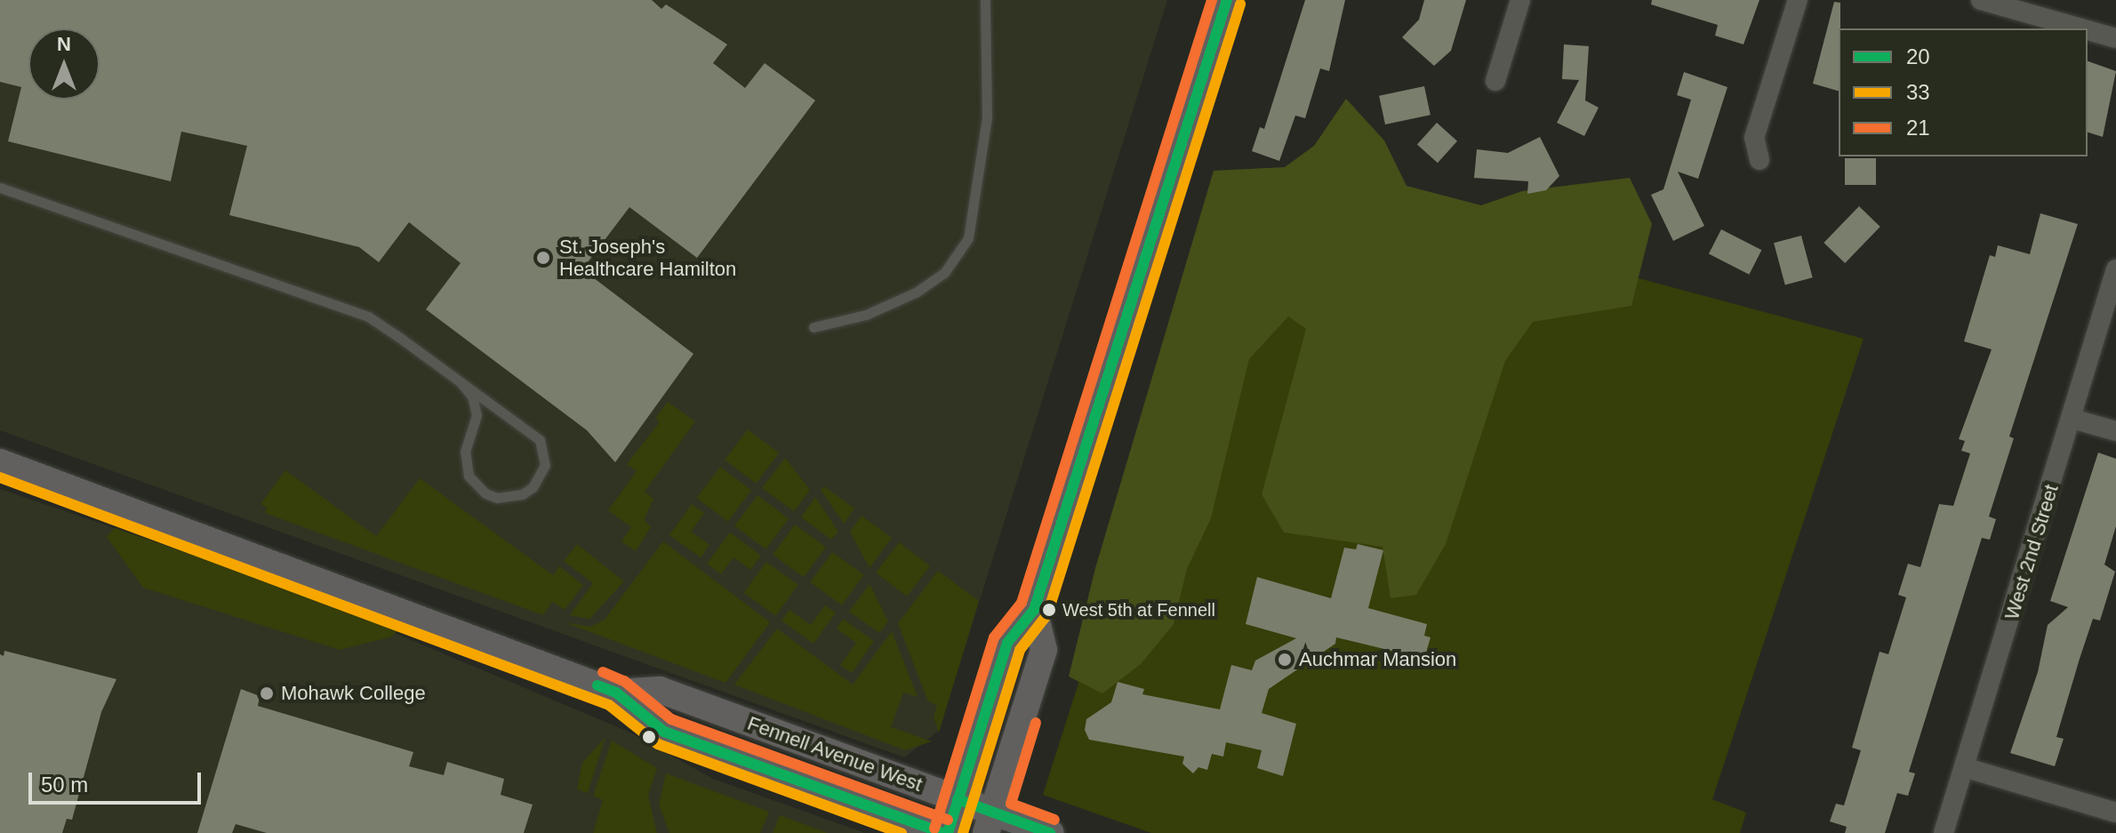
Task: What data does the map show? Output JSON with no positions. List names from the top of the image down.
{
  "streets": {
    "main road": ["Fennell Avenue West"],
    "street": ["West 2nd Street"]
  },
  "places": [
    "St. Joseph's Healthcare Hamilton",
    "West 5th at Fennell",
    "Auchmar Mansion",
    "Mohawk College"
  ],
  "lines": ["transit line 20", "transit line 21", "transit line 33"],
  "legend": ["20", "33", "21"],
  "scale_bar": "50 m",
  "north": "top"
}
